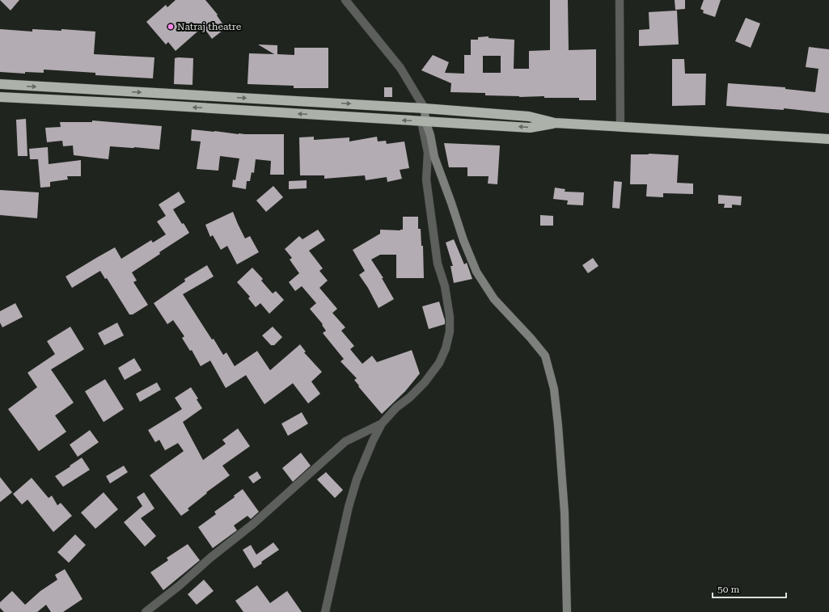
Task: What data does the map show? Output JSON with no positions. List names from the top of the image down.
{
  "places": ["Natraj theatre"],
  "scale_bar": "50 m"
}
